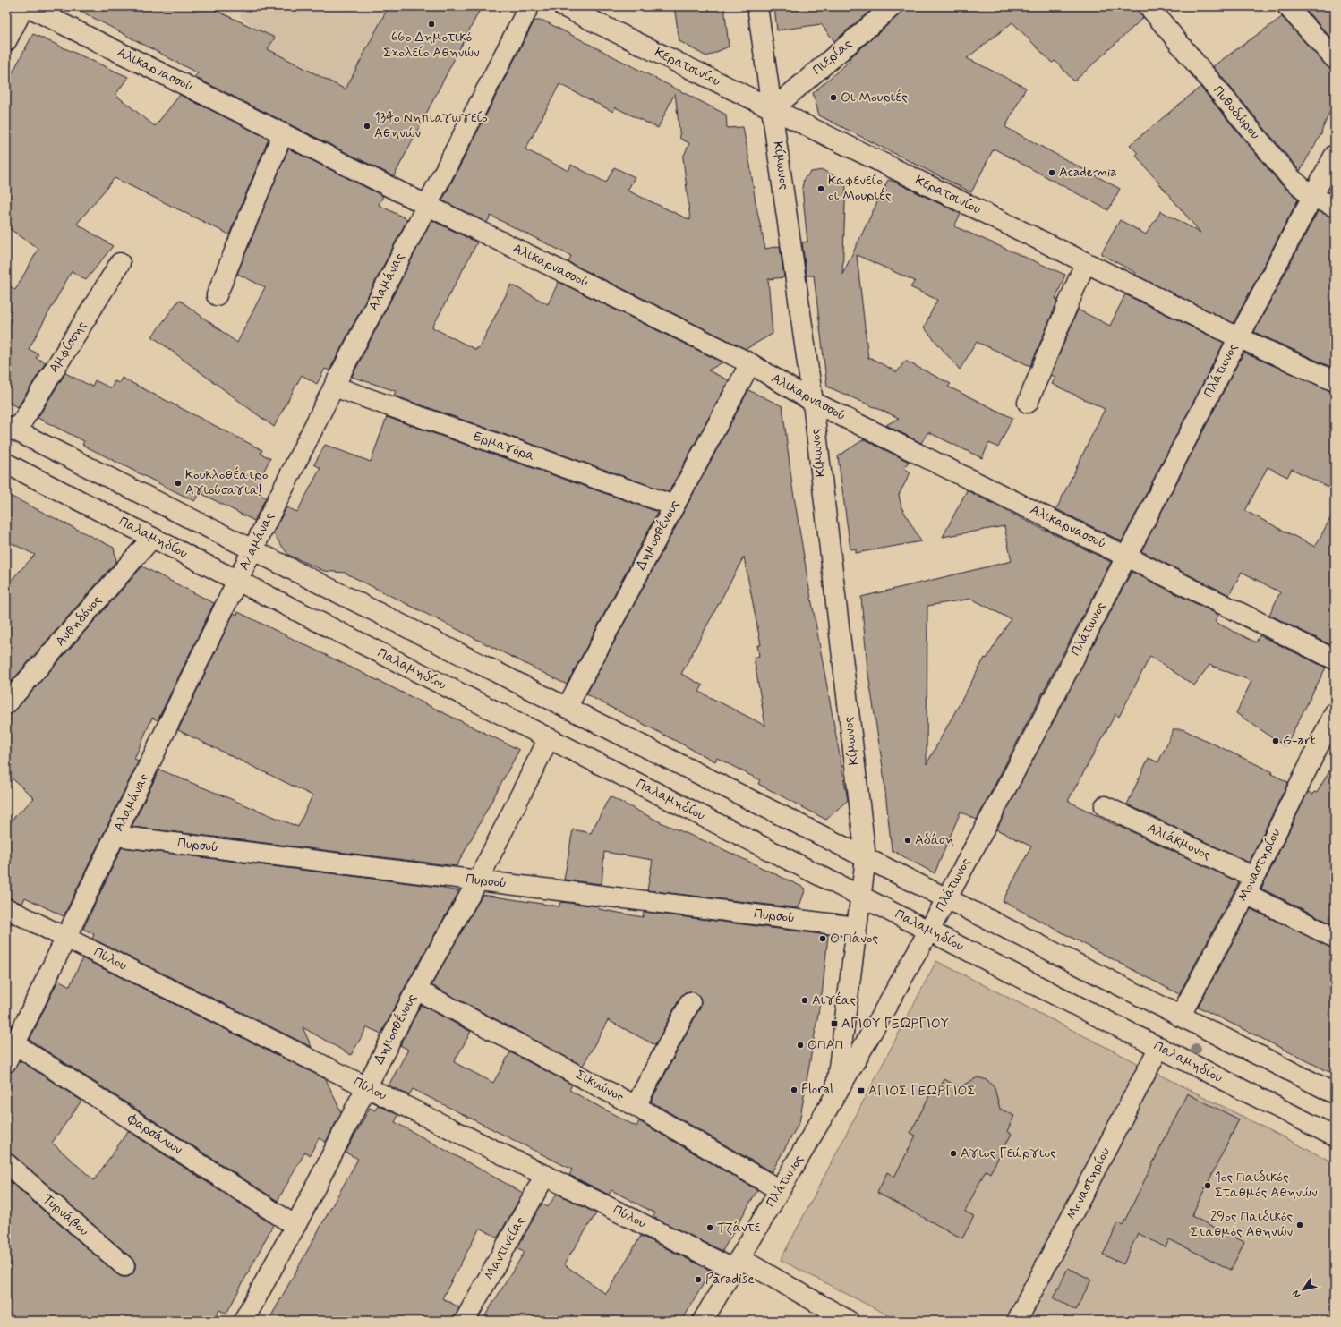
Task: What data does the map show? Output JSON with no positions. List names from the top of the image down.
{
  "streets": {
    "street": [
      "Πιερίας",
      "Κερατσινίου",
      "Αλικαρνασσού",
      "Πυθοδώρου",
      "Κίμωνος",
      "Αλαμάνας",
      "Αμφίσσης",
      "Πλάτωνος",
      "Ερμαγόρα",
      "Δημοσθένους",
      "Παλαμηδίου",
      "Ανθηδόνος",
      "Αλιάκμονος",
      "Πυρσού",
      "Μοναστηρίου",
      "Πύλου",
      "Σικυώνος",
      "Φαρσάλων",
      "Τυρνάβου",
      "Μαντινείας"
    ]
  },
  "crossings": [
    ["Πιερίας", "Κερατσινίου"],
    ["Πιερίας", "Κίμωνος"],
    ["Κερατσινίου", "Κίμωνος"],
    ["Κερατσινίου", "Πλάτωνος"],
    ["Αλικαρνασσού", "Κίμωνος"],
    ["Αλικαρνασσού", "Αλαμάνας"],
    ["Αλικαρνασσού", "Πλάτωνος"],
    ["Αλικαρνασσού", "Δημοσθένους"],
    ["Πυθοδώρου", "Πλάτωνος"],
    ["Κίμωνος", "Πλάτωνος"],
    ["Αλαμάνας", "Ερμαγόρα"],
    ["Αλαμάνας", "Παλαμηδίου"],
    ["Αλαμάνας", "Πυρσού"],
    ["Αλαμάνας", "Πύλου"],
    ["Αλαμάνας", "Φαρσάλων"],
    ["Πλάτωνος", "Παλαμηδίου"],
    ["Πλάτωνος", "Πυρσού"],
    ["Πλάτωνος", "Πύλου"],
    ["Πλάτωνος", "Σικυώνος"],
    ["Ερμαγόρα", "Δημοσθένους"],
    ["Δημοσθένους", "Παλαμηδίου"],
    ["Δημοσθένους", "Πυρσού"],
    ["Δημοσθένους", "Πύλου"],
    ["Δημοσθένους", "Σικυώνος"],
    ["Δημοσθένους", "Φαρσάλων"],
    ["Παλαμηδίου", "Ανθηδόνος"],
    ["Παλαμηδίου", "Μοναστηρίου"],
    ["Αλιάκμονος", "Μοναστηρίου"],
    ["Πύλου", "Μαντινείας"]
  ],
  "places": {
    "other": [
      "66ο Δημοτικό Σχολείο Αθηνών",
      "Οι Μουριές",
      "134ο Νηπιαγωγείο Αθηνών",
      "Academia",
      "Καφενείο οι Μουριές",
      "Κουκλοθέατρο Αγιούσαγια!",
      "G-art",
      "Αδάση",
      "Ο Πάνος",
      "Αιγέας",
      "ΟΠΑΠ",
      "Floral",
      "Αγιος Γεώργιος",
      "1ος Παιδικός Σταθμός Αθηνών",
      "29ος Παιδικός Σταθμός Αθηνών",
      "Τζάντε",
      "Paradise"
    ],
    "transit": ["ΑΓΙΟΥ ΓΕΩΡΓΙΟΥ", "ΑΓΙΟΣ ΓΕΩΡΓΙΟΣ"]
  },
  "north": "bottom left"
}
